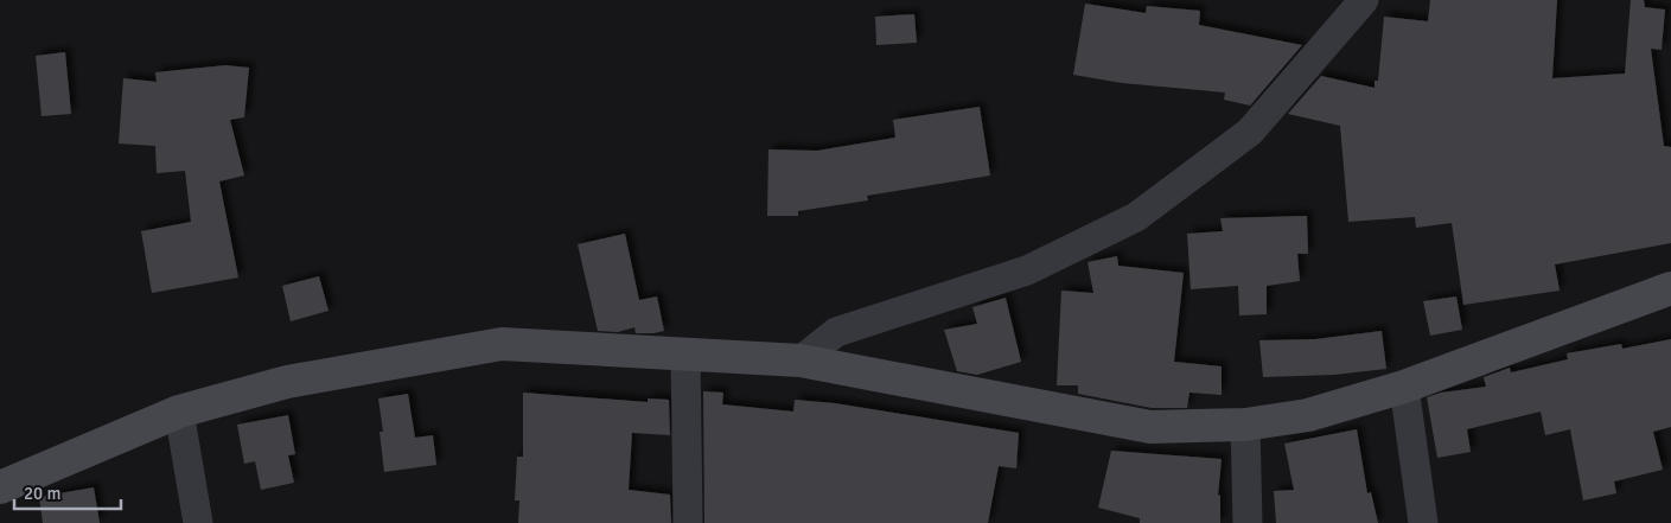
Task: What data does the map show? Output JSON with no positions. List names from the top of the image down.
{
  "scale_bar": "20 m"
}
